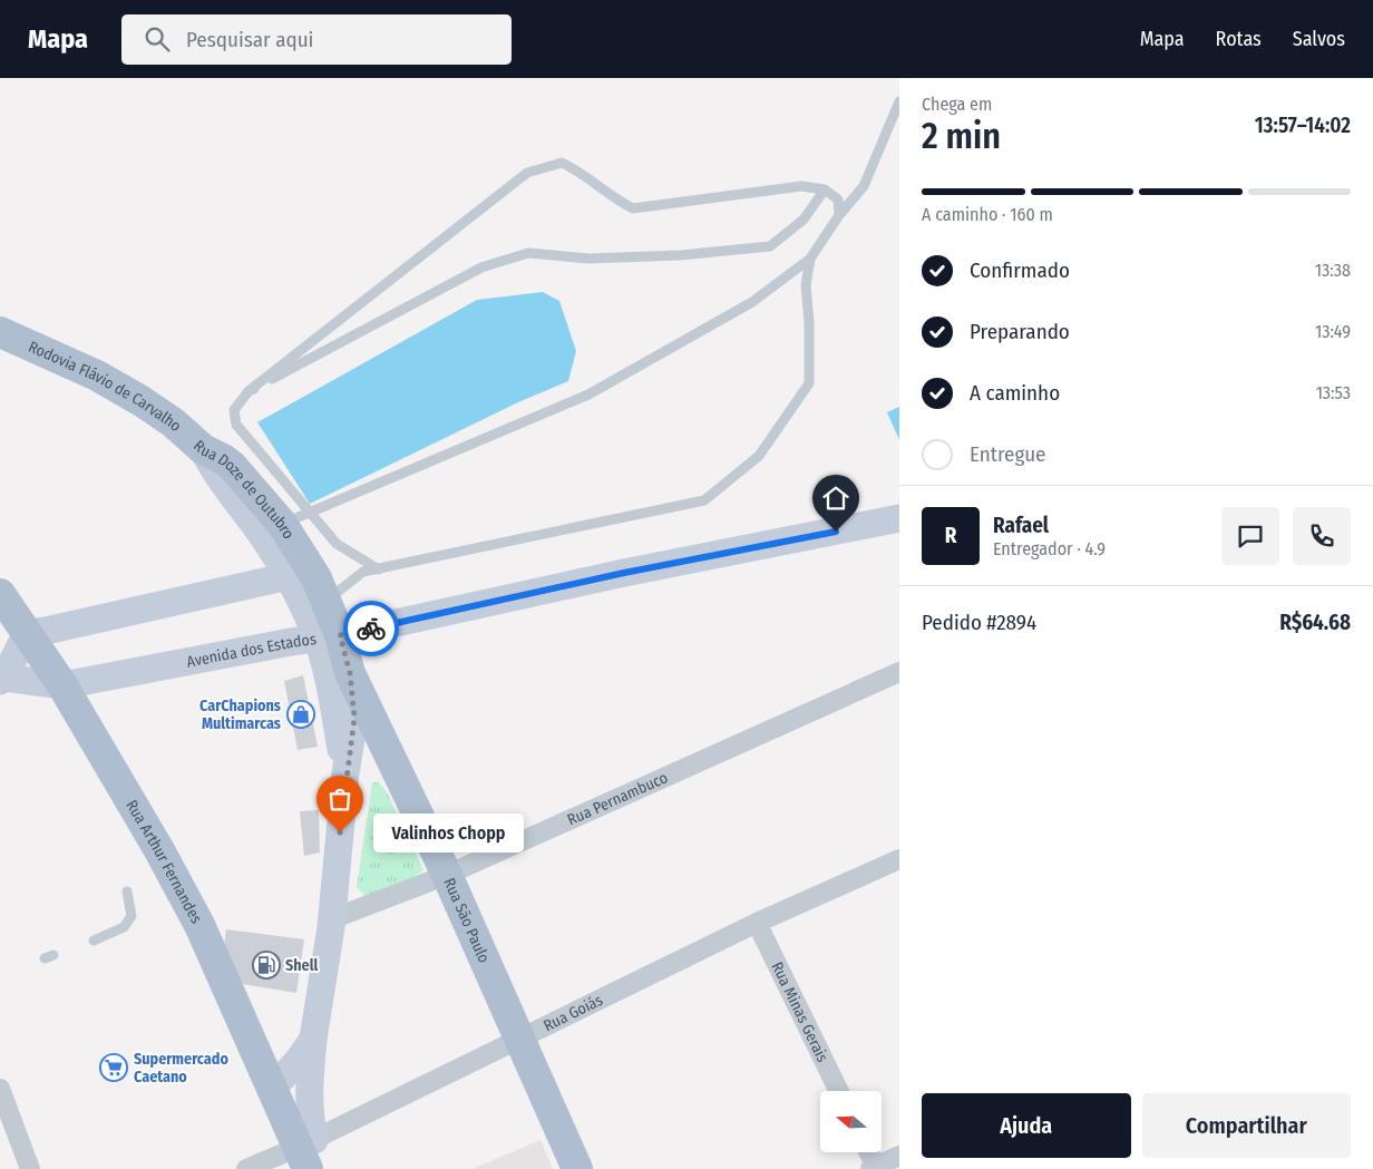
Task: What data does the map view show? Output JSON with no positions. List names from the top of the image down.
{
  "streets": {
    "main road": [
      "Rodovia Flávio de Carvalho",
      "Rua Doze de Outubro",
      "Avenida dos Estados",
      "Rua Arthur Fernandes",
      "Rua São Paulo"
    ],
    "street": ["Rua Pernambuco", "Rua Minas Gerais", "Rua Goiás"]
  },
  "crossings": [
    ["Rodovia Flávio de Carvalho", "Rua Doze de Outubro"],
    ["Rua Doze de Outubro", "Avenida dos Estados"],
    ["Rua Doze de Outubro", "Rua Pernambuco"],
    ["Rua Doze de Outubro", "Rua Arthur Fernandes"],
    ["Rua Doze de Outubro", "Rua São Paulo"],
    ["Avenida dos Estados", "Rua Arthur Fernandes"],
    ["Rua Pernambuco", "Rua São Paulo"],
    ["Rua Arthur Fernandes", "Rua Goiás"],
    ["Rua São Paulo", "Rua Goiás"],
    ["Rua Minas Gerais", "Rua Goiás"]
  ],
  "places": {
    "shop": ["CarChapions Multimarcas"],
    "other": ["Valinhos Chopp"],
    "fuel station": ["Shell"],
    "supermarket": ["Supermercado Caetano"]
  },
  "north": "left",
  "page": {
    "header": "Mapa",
    "search": "Pesquisar aqui",
    "nav": ["Mapa", "Rotas", "Salvos"],
    "heading": ["2 min", "Chega em", "13:57–14:02"],
    "panel": [
      "Rafael",
      "Entregador · 4.9",
      "Pedido #2894",
      "R$64.68"
    ],
    "bar": "A caminho · 160 m",
    "list": [
      ["Confirmado", "13:38"],
      ["Preparando", "13:49"],
      ["A caminho", "13:53"],
      "Entregue"
    ],
    "round": "R",
    "bubble": "Valinhos Chopp",
    "buttons": ["Ajuda", "Compartilhar"]
  }
}
